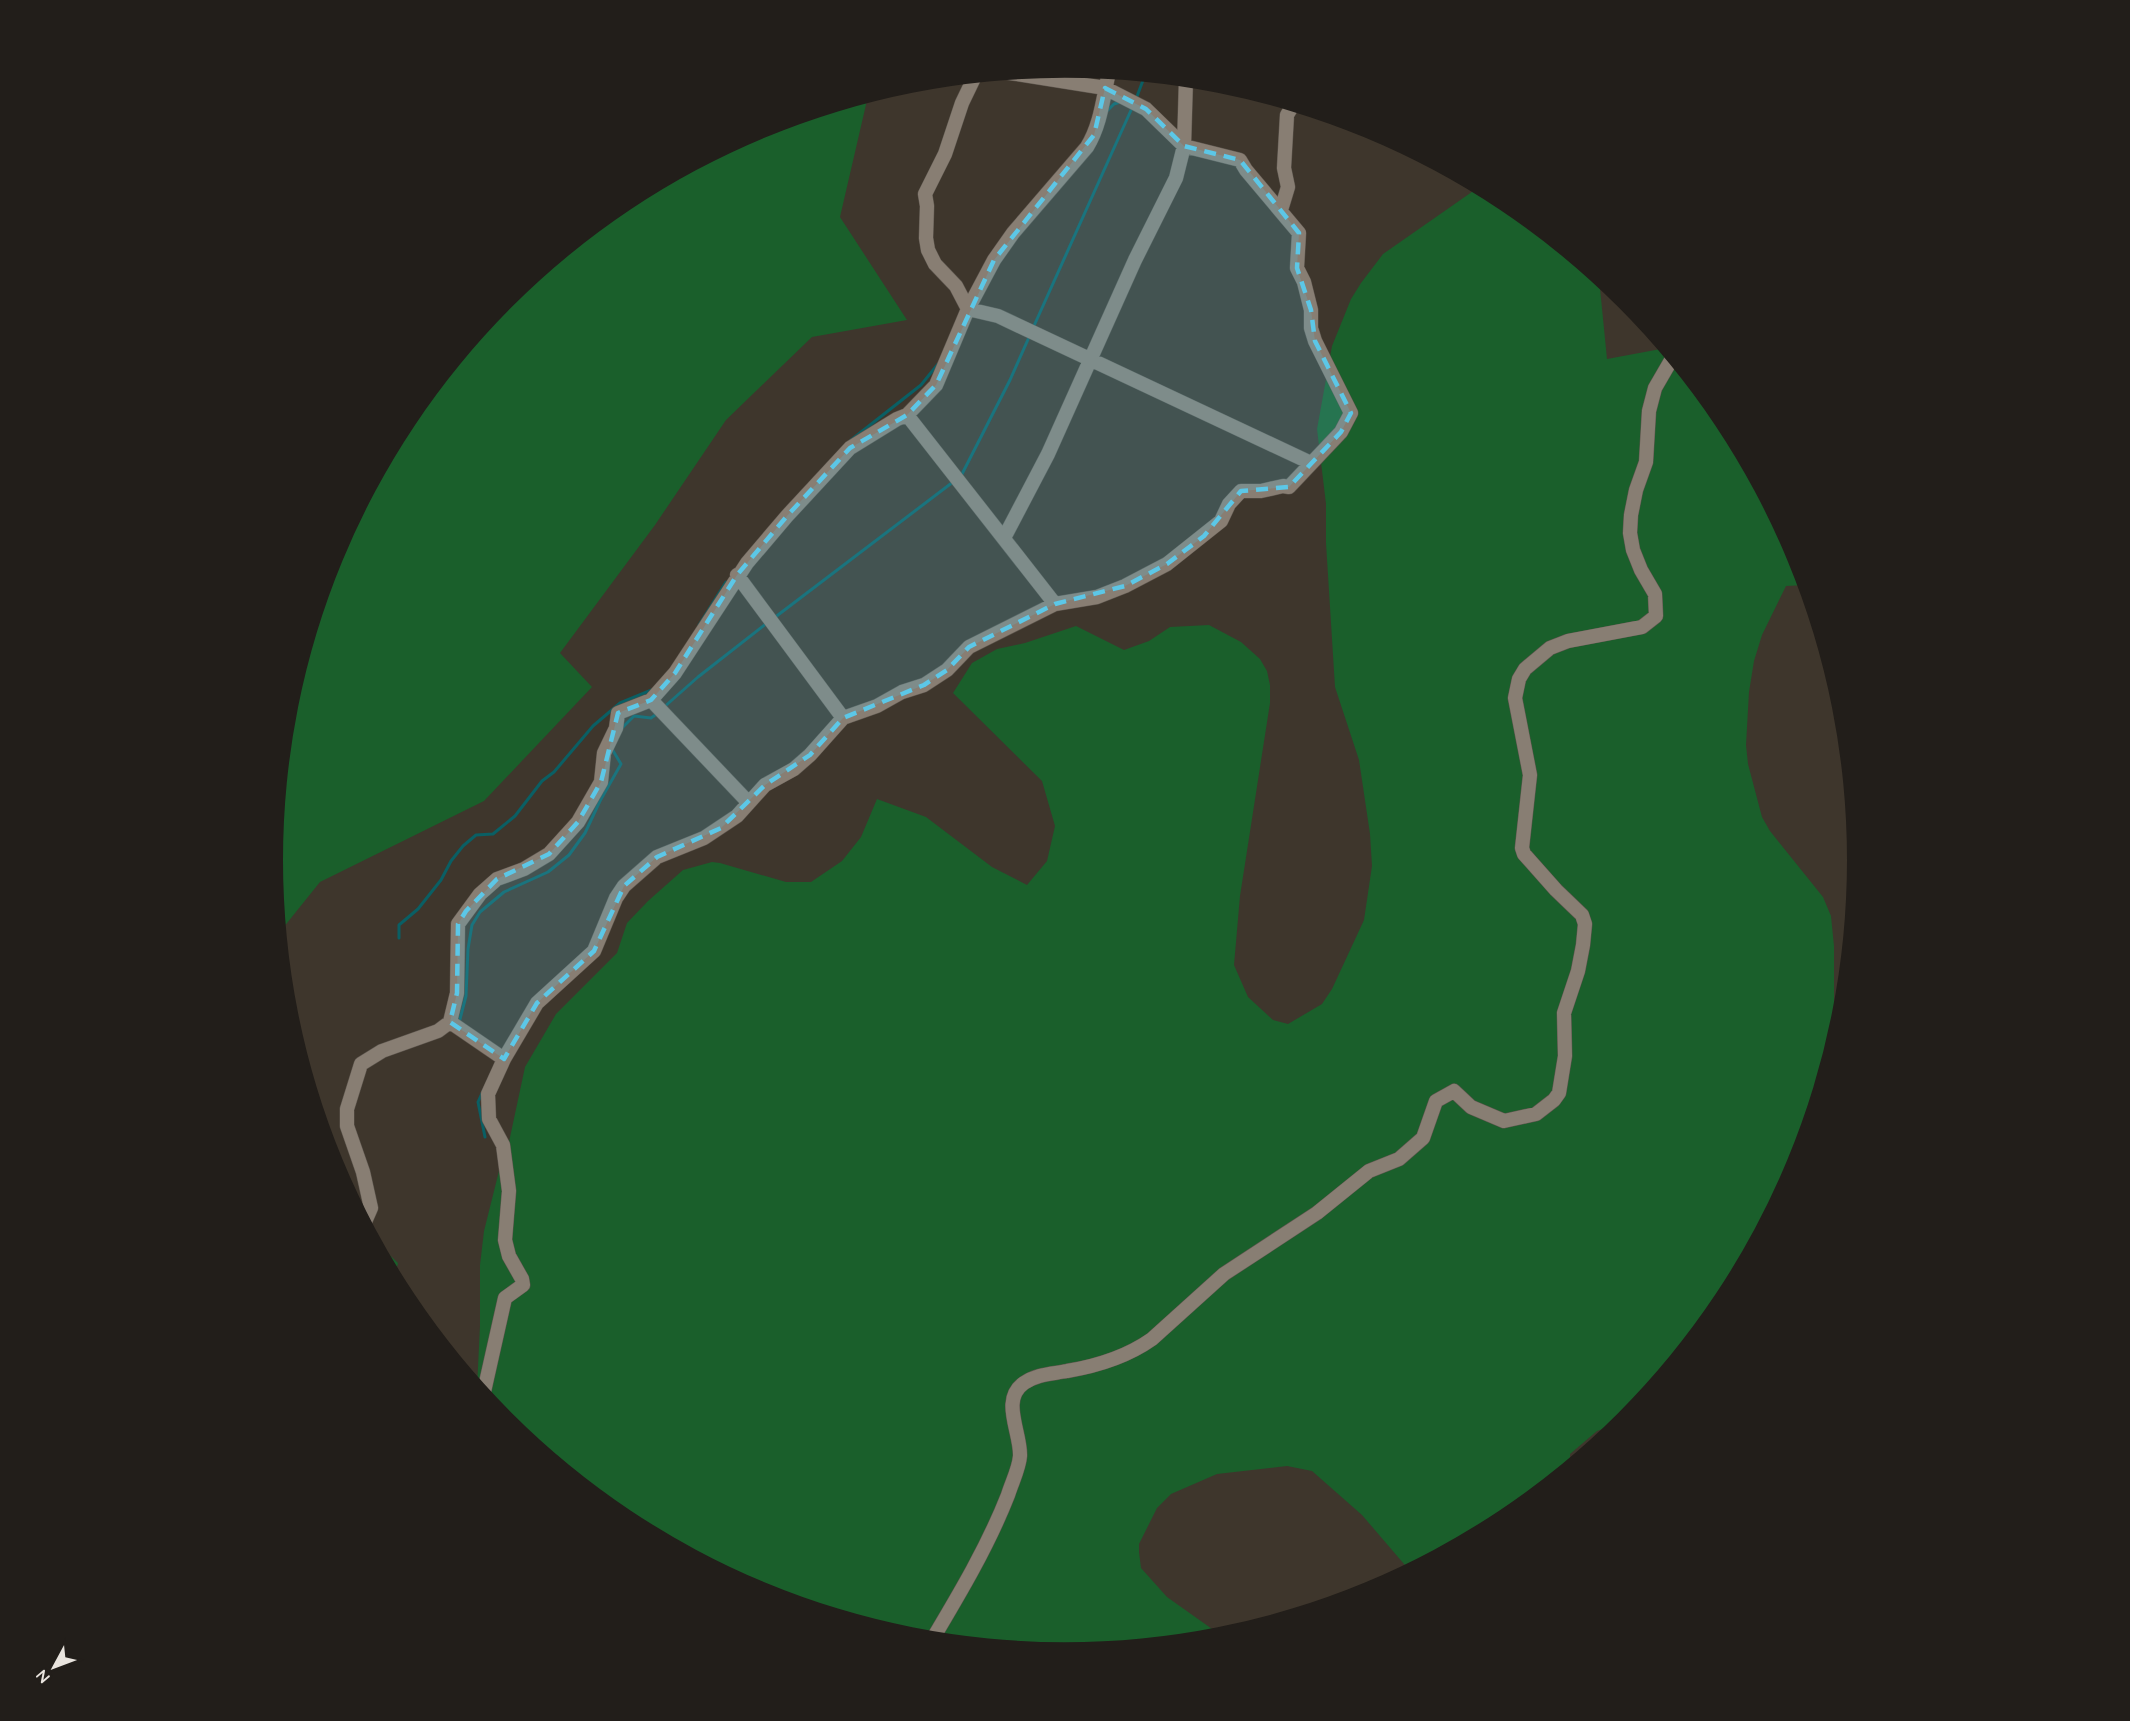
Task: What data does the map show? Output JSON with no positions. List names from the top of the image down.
{
  "north": "bottom left"
}
